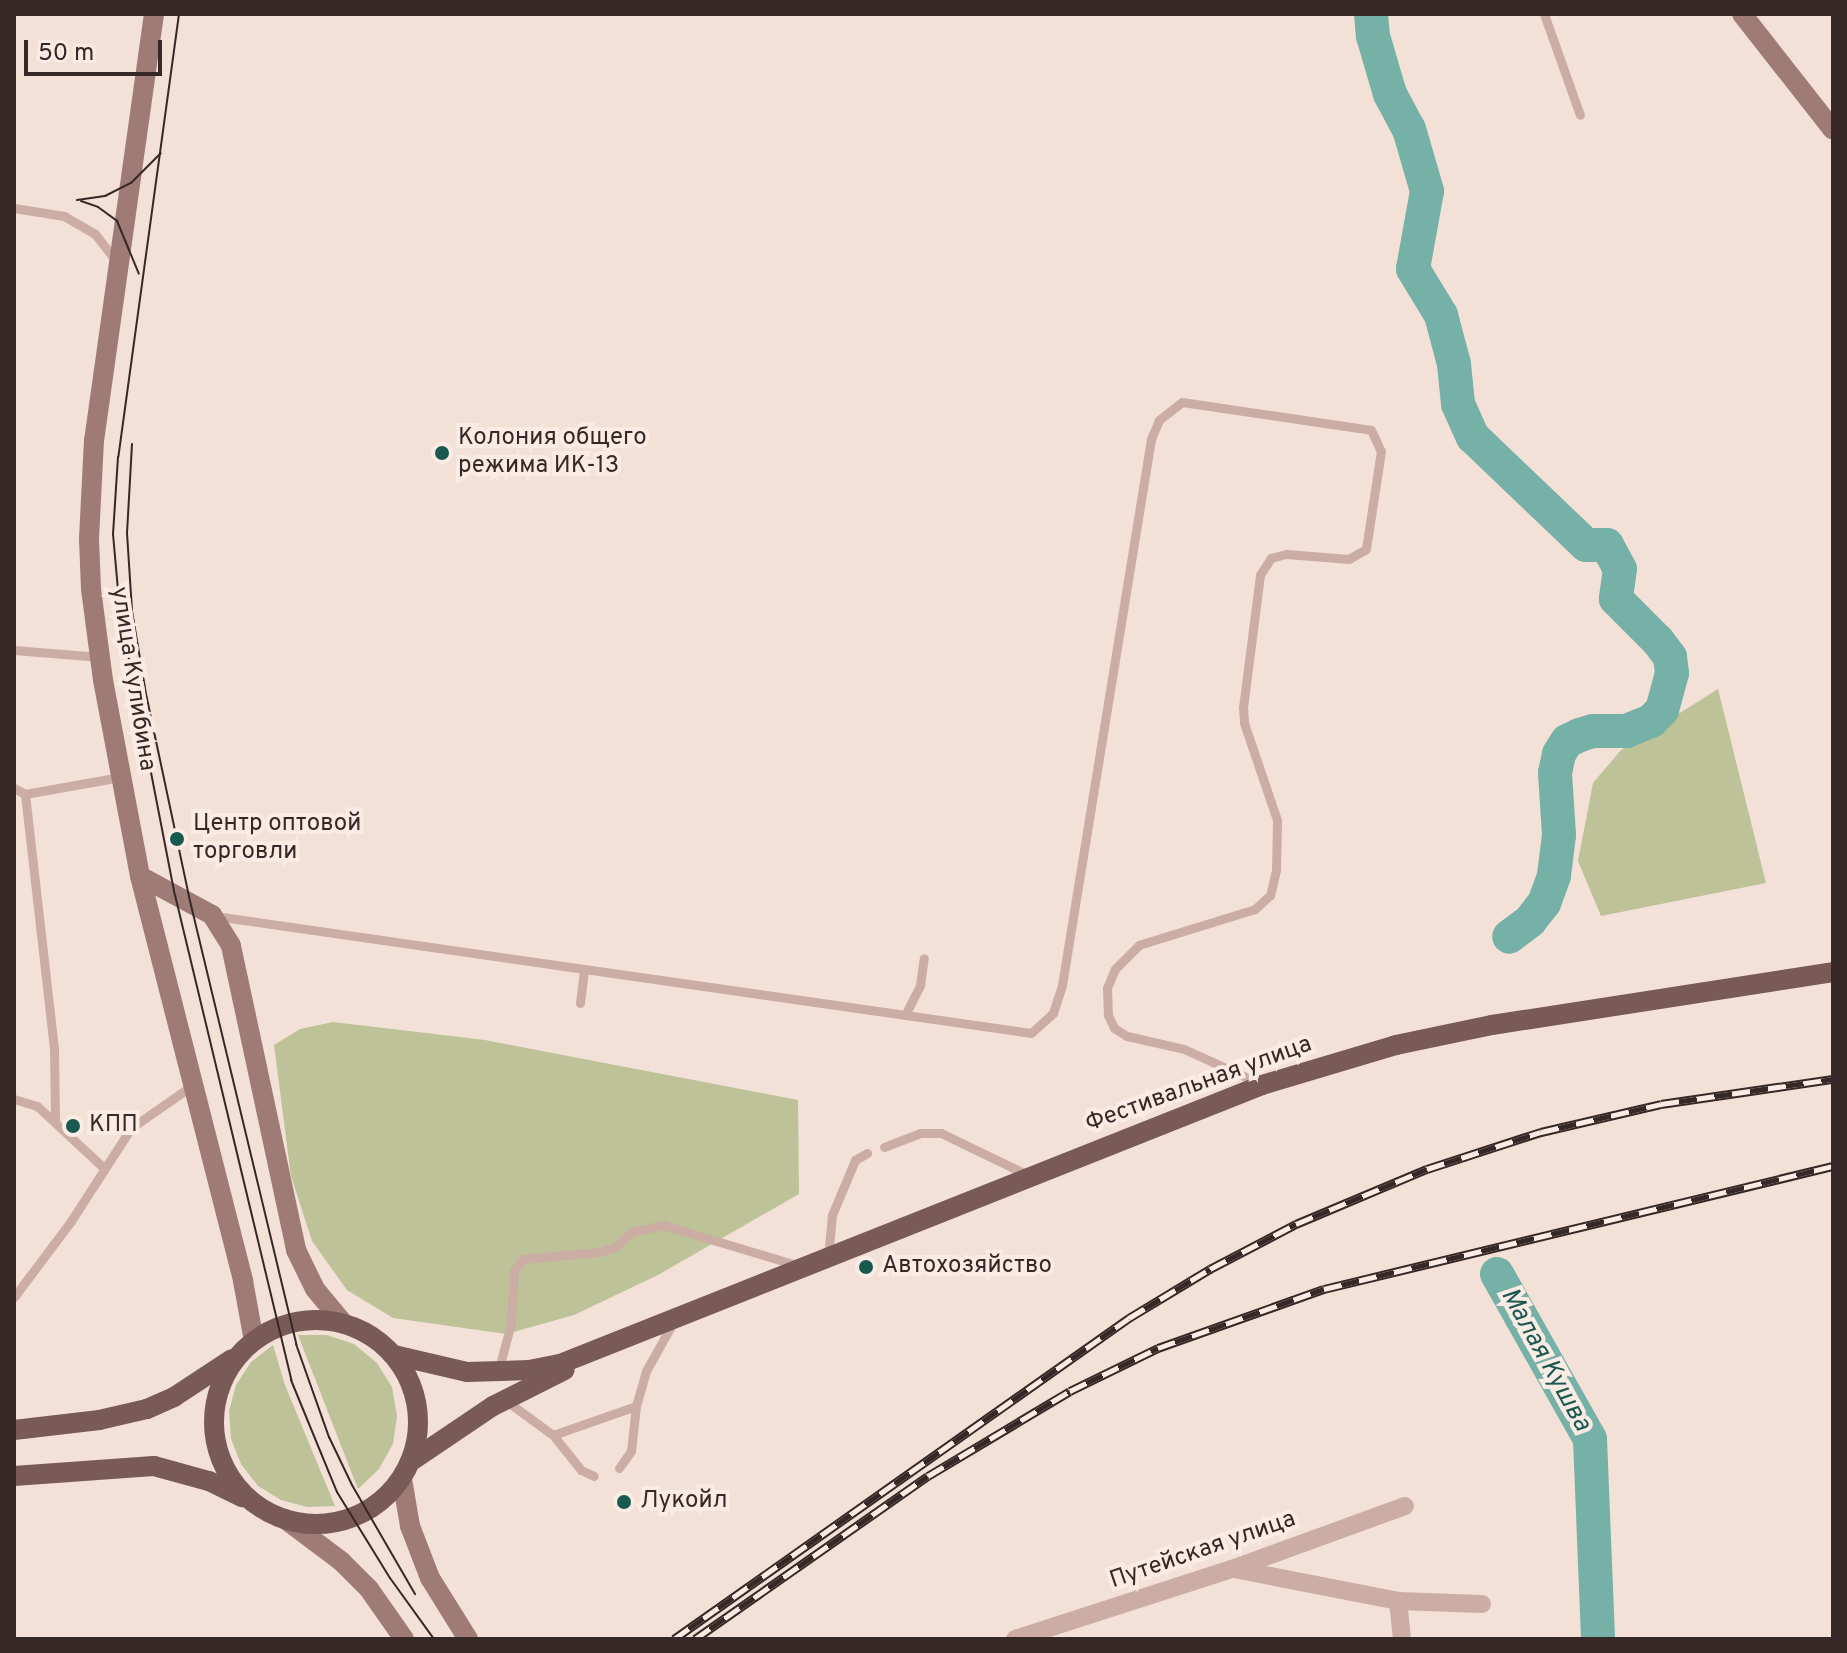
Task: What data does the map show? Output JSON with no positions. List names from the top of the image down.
{
  "streets": {
    "main road": ["Фестивальная улица"],
    "street": ["улица Кулибина", "Путейская улица"]
  },
  "crossings": [
    ["улица Кулибина", "Фестивальная улица"]
  ],
  "water": ["Малая Кушва"],
  "places": [
    "Колония общего режима ИК-13",
    "Центр оптовой торговли",
    "КПП",
    "Автохозяйство",
    "Лукойл"
  ],
  "scale_bar": "50 m"
}
